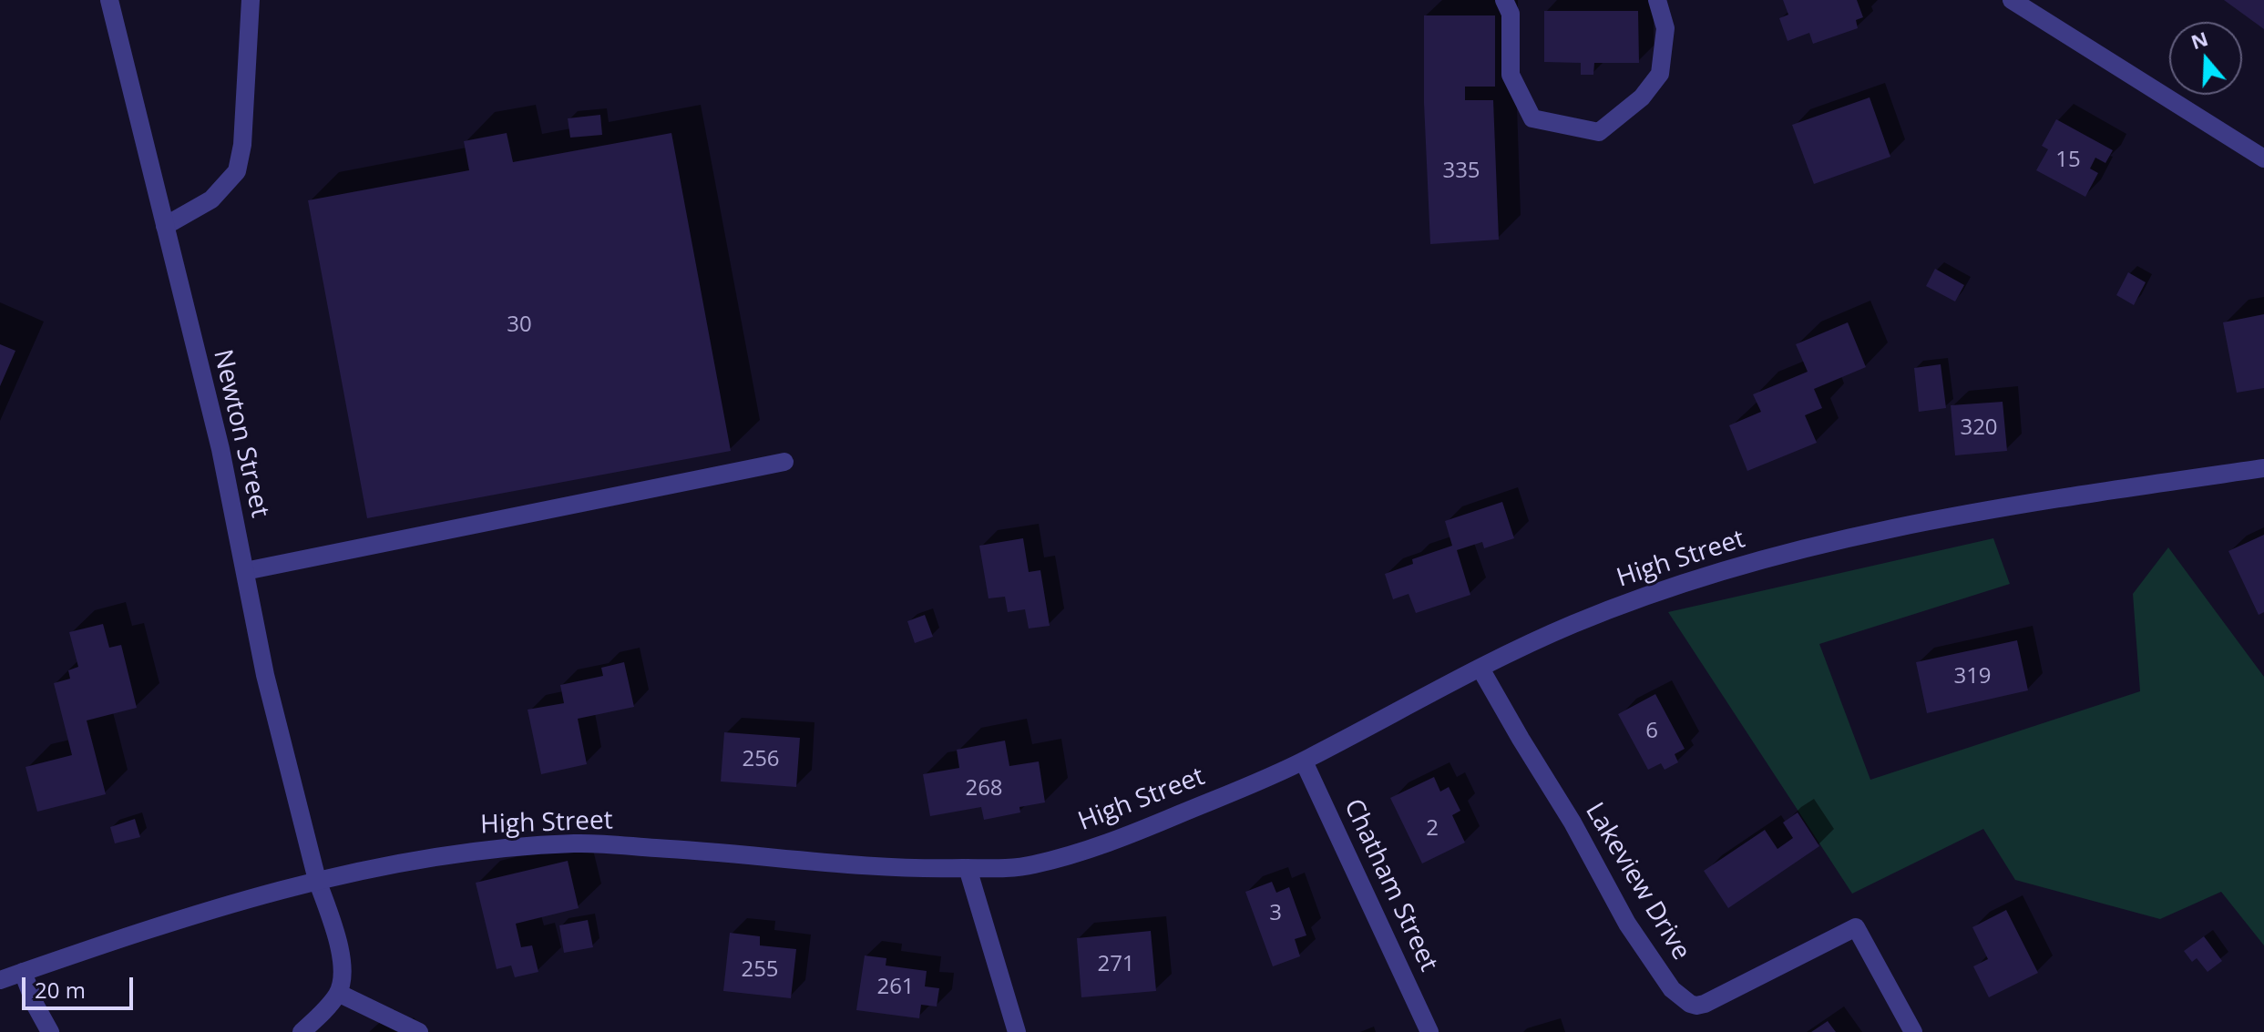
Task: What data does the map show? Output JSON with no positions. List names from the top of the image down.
{
  "streets": {
    "street": [
      "Newton Street",
      "High Street",
      "Lakeview Drive",
      "Chatham Street"
    ]
  },
  "crossings": [
    ["Newton Street", "High Street"],
    ["High Street", "Lakeview Drive"],
    ["High Street", "Chatham Street"]
  ],
  "house_numbers": [
    "15",
    "335",
    "30",
    "320",
    "319",
    "6",
    "256",
    "268",
    "2",
    "3",
    "271",
    "255",
    "261"
  ],
  "scale_bar": "20 m",
  "north": "top"
}
